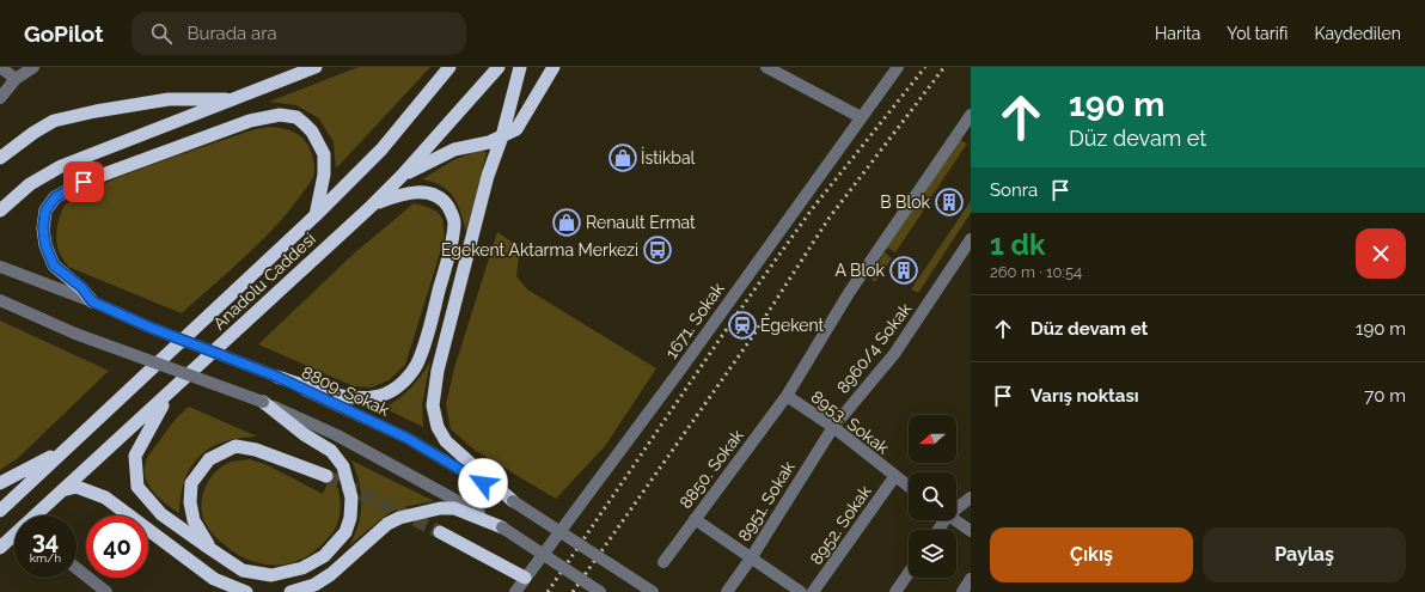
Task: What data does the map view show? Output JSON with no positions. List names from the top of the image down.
{
  "streets": {
    "highway": ["Anadolu Caddesi"],
    "street": [
      "1671. Sokak",
      "8960/4 Sokak",
      "8809. Sokak",
      "8953. Sokak",
      "8850. Sokak",
      "8951. Sokak",
      "8952. Sokak"
    ]
  },
  "crossings": [
    ["8960/4 Sokak", "8953. Sokak"],
    ["8960/4 Sokak", "8951. Sokak"],
    ["8953. Sokak", "8850. Sokak"],
    ["8953. Sokak", "8951. Sokak"],
    ["8953. Sokak", "8952. Sokak"]
  ],
  "places": {
    "shop": ["İstikbal", "Renault Ermat"],
    "building": ["B Blok", "A Blok"],
    "bus stop": ["Egekent Aktarma Merkezi"],
    "station": ["Egekent"]
  },
  "north": "left",
  "page": {
    "header": "GoPilot",
    "search": "Burada ara",
    "nav": ["Harita", "Yol tarifi", "Kaydedilen"],
    "turn": ["190 m", "Düz devam et"],
    "then": "Sonra",
    "heading": ["1 dk", "260 m · 10:54"],
    "list": [
      {
        "name": "Düz devam et",
        "value": "190 m"
      },
      {
        "name": "Varış noktası",
        "value": "70 m"
      }
    ],
    "speed": "34 km/h",
    "limit": "40",
    "buttons": ["Çıkış", "Paylaş"]
  }
}
